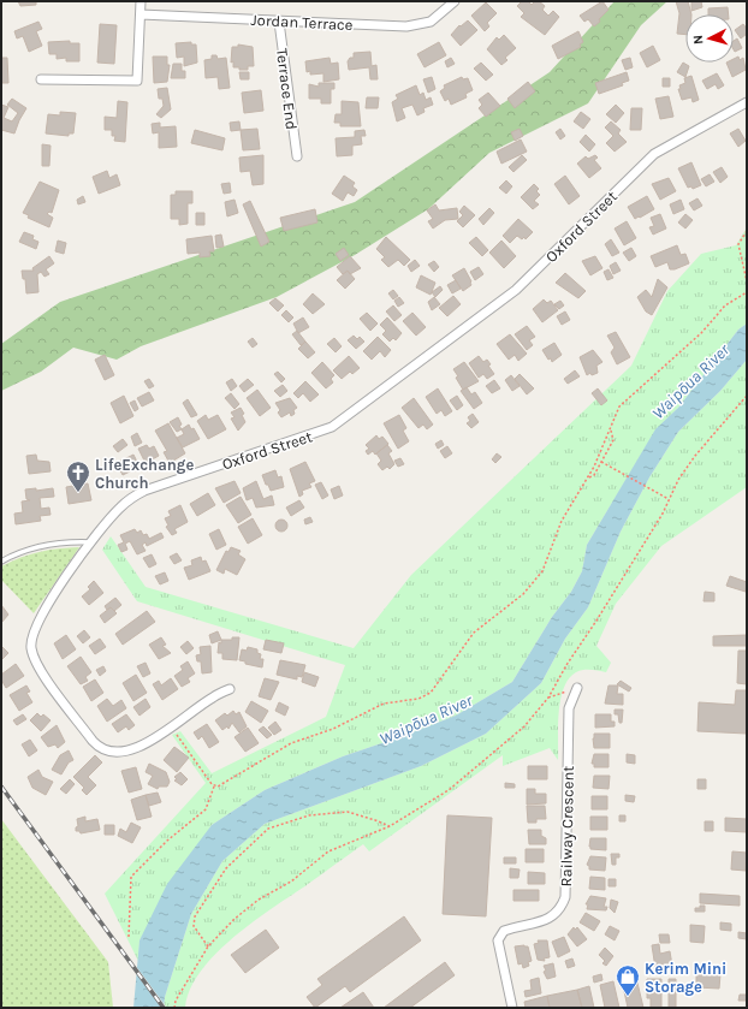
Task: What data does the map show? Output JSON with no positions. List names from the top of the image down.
{
  "streets": {
    "street": [
      "Jordan Terrace",
      "Terrace End",
      "Oxford Street",
      "Railway Crescent"
    ]
  },
  "crossings": [
    ["Jordan Terrace", "Terrace End"]
  ],
  "water": ["Waipōua River"],
  "places": {
    "church": ["LifeExchange Church"],
    "shop": ["Kerim Mini Storage"]
  },
  "north": "left"
}
